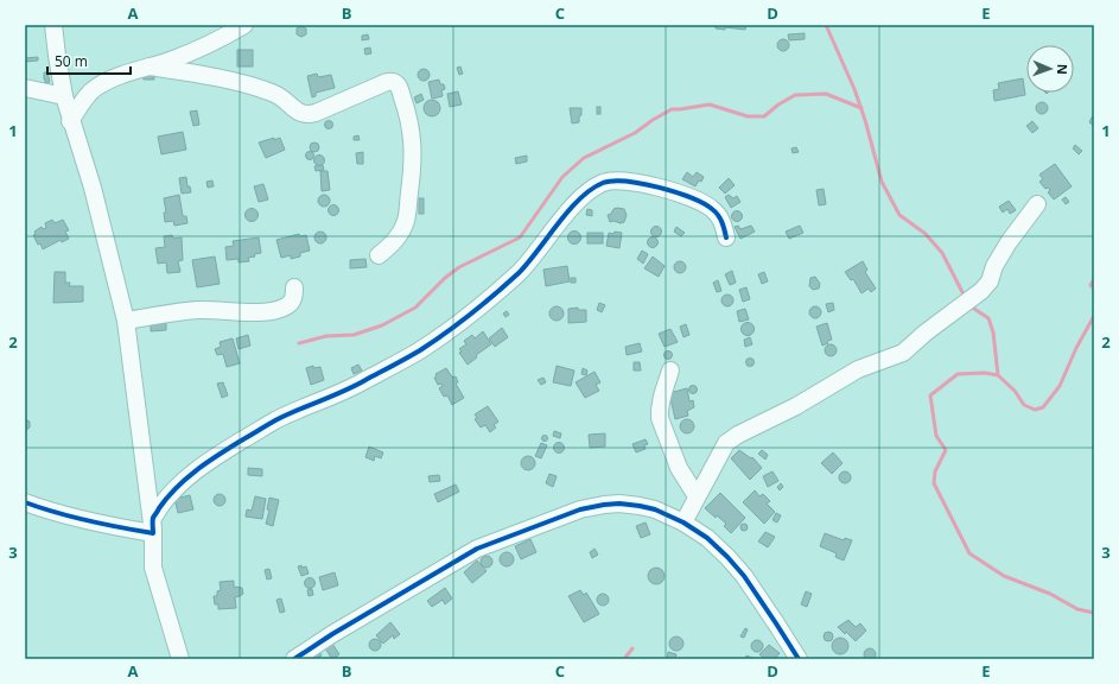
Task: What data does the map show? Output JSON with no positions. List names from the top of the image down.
{
  "scale_bar": "50 m",
  "north": "right",
  "grid": {
    "columns": [
      "A",
      "B",
      "C",
      "D",
      "E"
    ],
    "rows": ["1", "2", "3"]
  }
}
